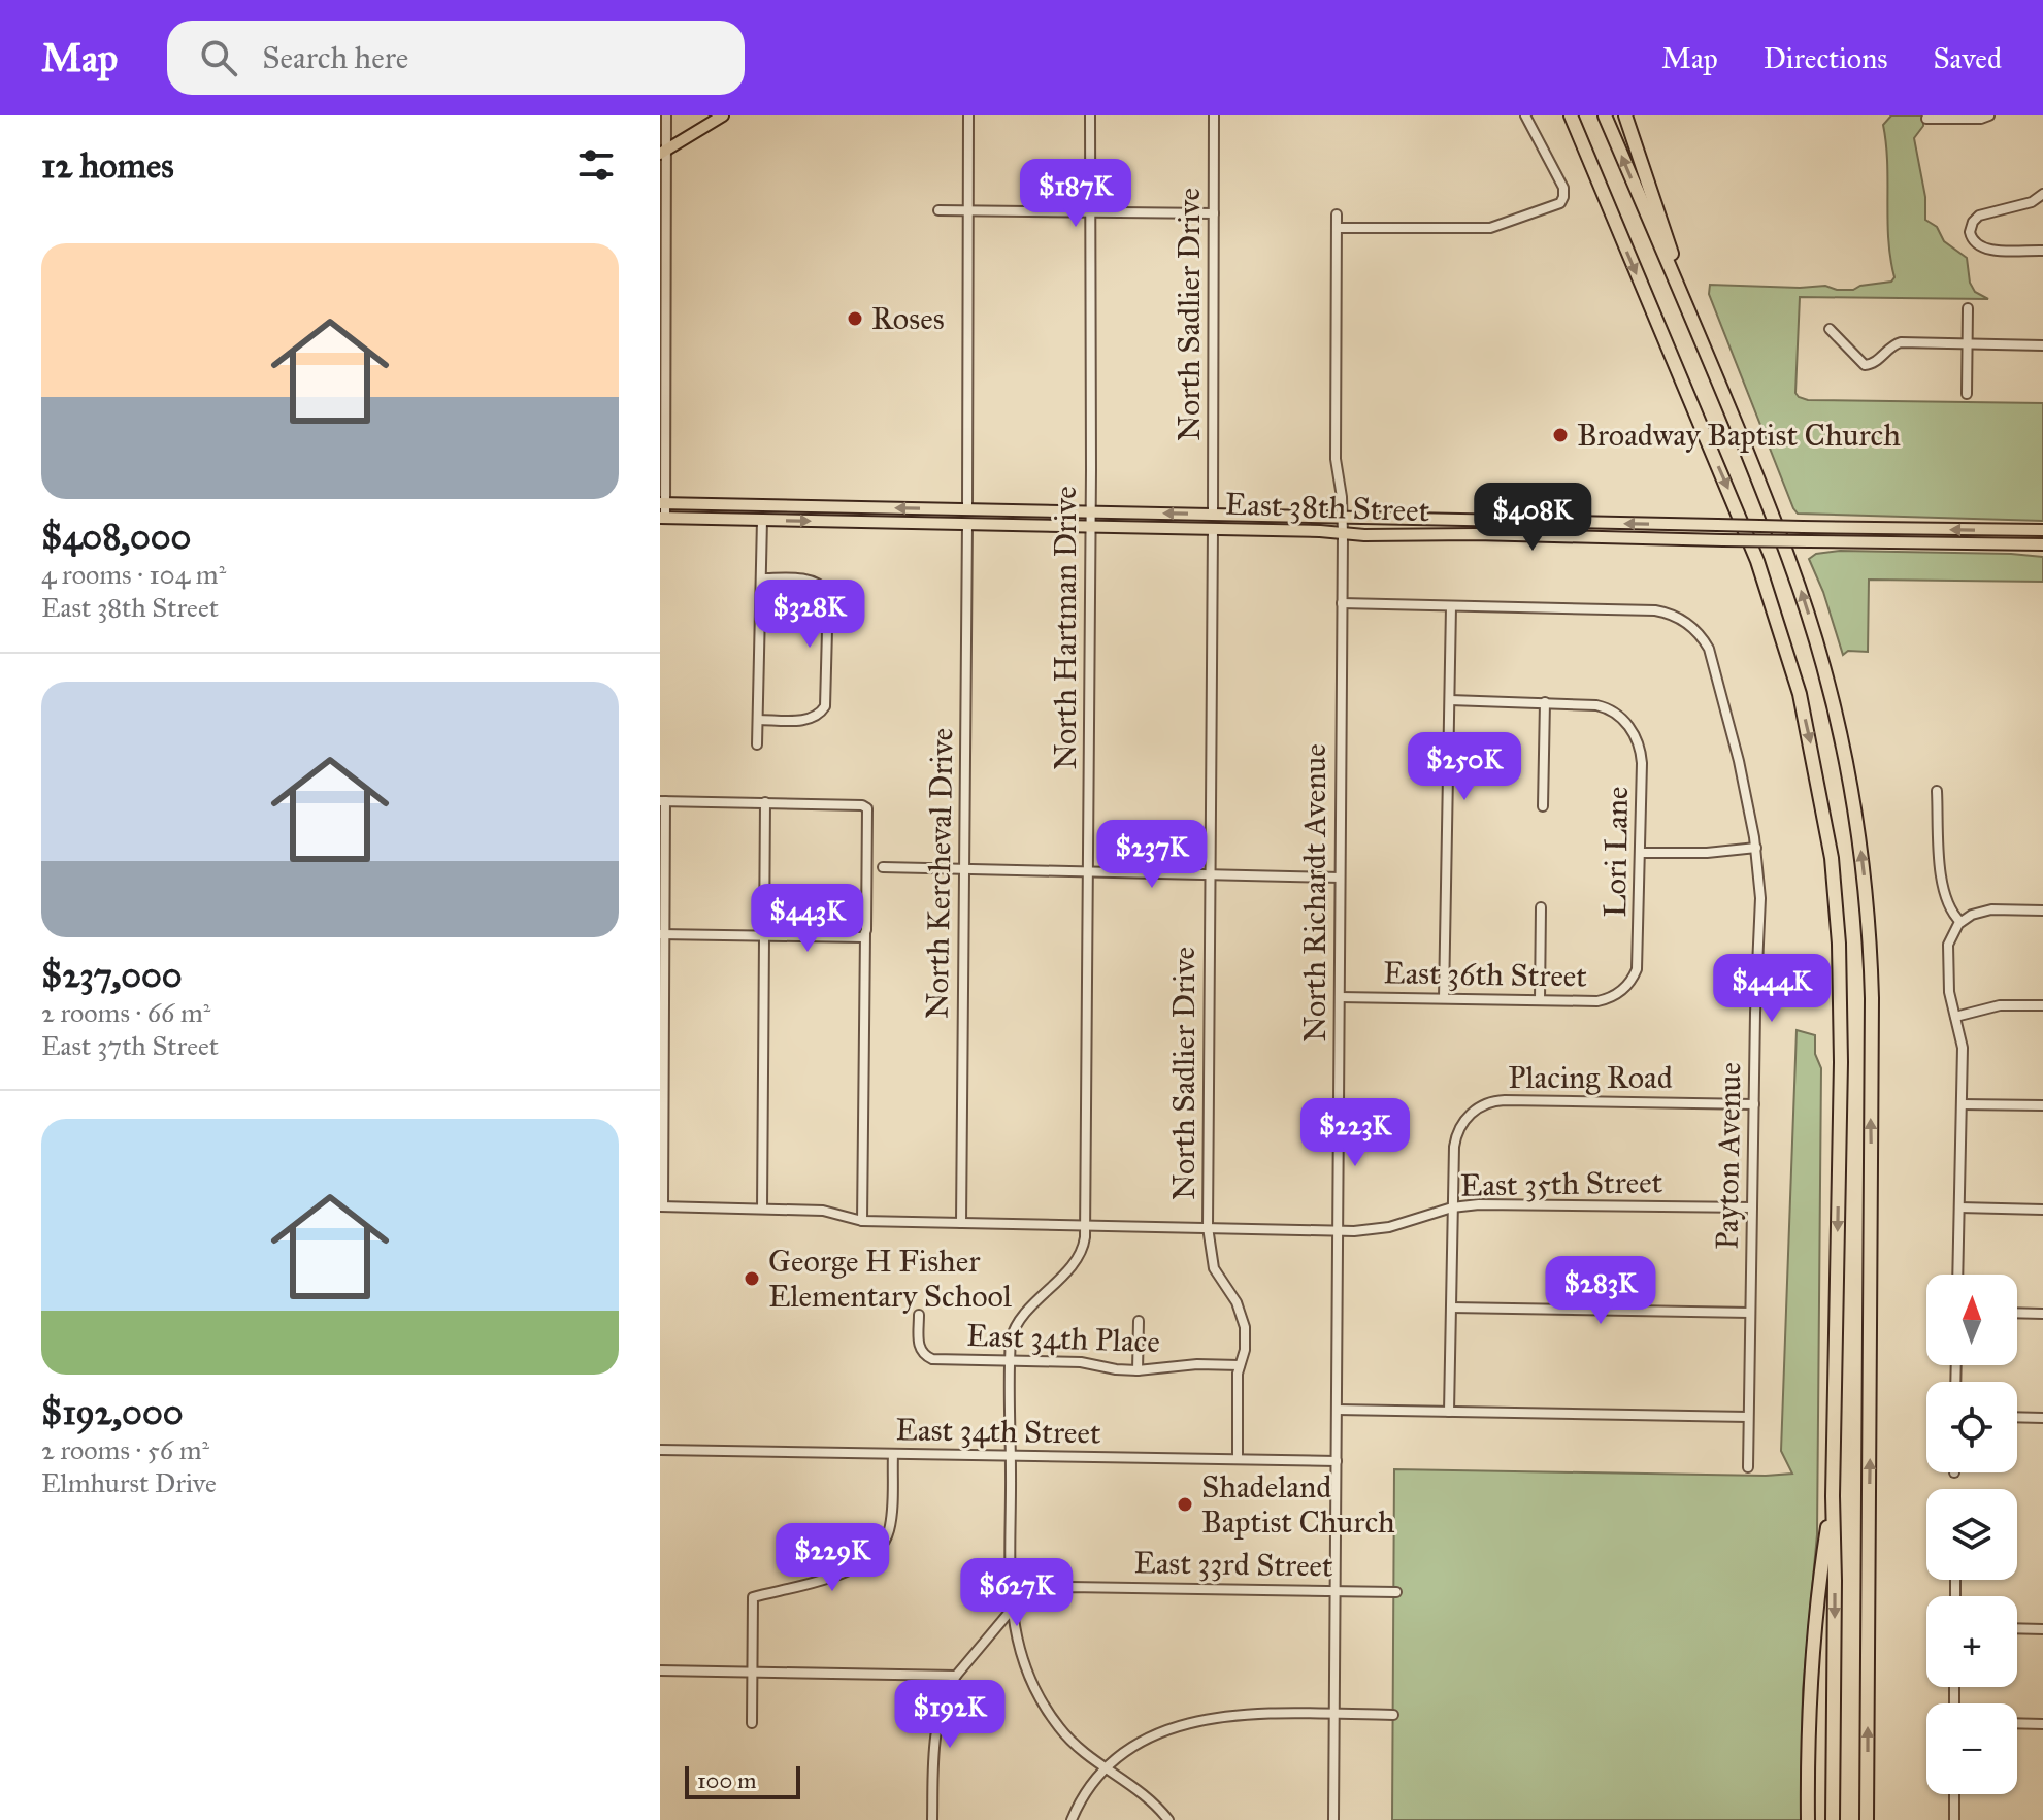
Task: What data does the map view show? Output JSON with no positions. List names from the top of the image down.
{
  "streets": {
    "main road": ["East 38th Street"],
    "street": [
      "North Sadlier Drive",
      "North Hartman Drive",
      "Lori Lane",
      "North Kercheval Drive",
      "North Richardt Avenue",
      "East 36th Street",
      "Placing Road",
      "Payton Avenue",
      "East 35th Street",
      "East 34th Place",
      "East 34th Street",
      "East 33rd Street"
    ]
  },
  "crossings": [
    ["North Sadlier Drive", "East 38th Street"],
    ["North Sadlier Drive", "East 35th Street"],
    ["North Sadlier Drive", "East 34th Place"],
    ["North Sadlier Drive", "East 34th Street"],
    ["East 38th Street", "North Hartman Drive"],
    ["East 38th Street", "North Kercheval Drive"],
    ["East 38th Street", "North Richardt Avenue"],
    ["North Hartman Drive", "East 35th Street"],
    ["North Hartman Drive", "East 34th Place"],
    ["North Hartman Drive", "East 34th Street"],
    ["North Hartman Drive", "East 33rd Street"],
    ["Lori Lane", "East 36th Street"],
    ["North Kercheval Drive", "East 35th Street"],
    ["North Richardt Avenue", "East 36th Street"],
    ["North Richardt Avenue", "East 35th Street"],
    ["North Richardt Avenue", "East 34th Street"],
    ["North Richardt Avenue", "East 33rd Street"],
    ["Placing Road", "Payton Avenue"],
    ["Placing Road", "East 35th Street"],
    ["Payton Avenue", "East 35th Street"]
  ],
  "places": [
    "Roses",
    "Broadway Baptist Church",
    "George H Fisher Elementary School",
    "Shadeland Baptist Church"
  ],
  "scale_bar": "100 m",
  "north": "top",
  "page": {
    "header": "Map",
    "search": "Search here",
    "nav": ["Map", "Directions", "Saved"],
    "heading": "12 homes",
    "price": [
      "$187K",
      "$408K",
      "$328K",
      "$250K",
      "$237K",
      "$443K",
      "$444K",
      "$223K",
      "$283K",
      "$229K",
      "$627K",
      "$192K"
    ],
    "list": [
      {
        "name": "$408,000",
        "note": "4 rooms · 104 m² · East 38th Street"
      },
      {
        "name": "$237,000",
        "note": "2 rooms · 66 m² · East 37th Street"
      },
      {
        "name": "$192,000",
        "note": "2 rooms · 56 m² · Elmhurst Drive"
      }
    ],
    "map_buttons": ["+", "−"],
    "scale": "100 m"
  }
}
